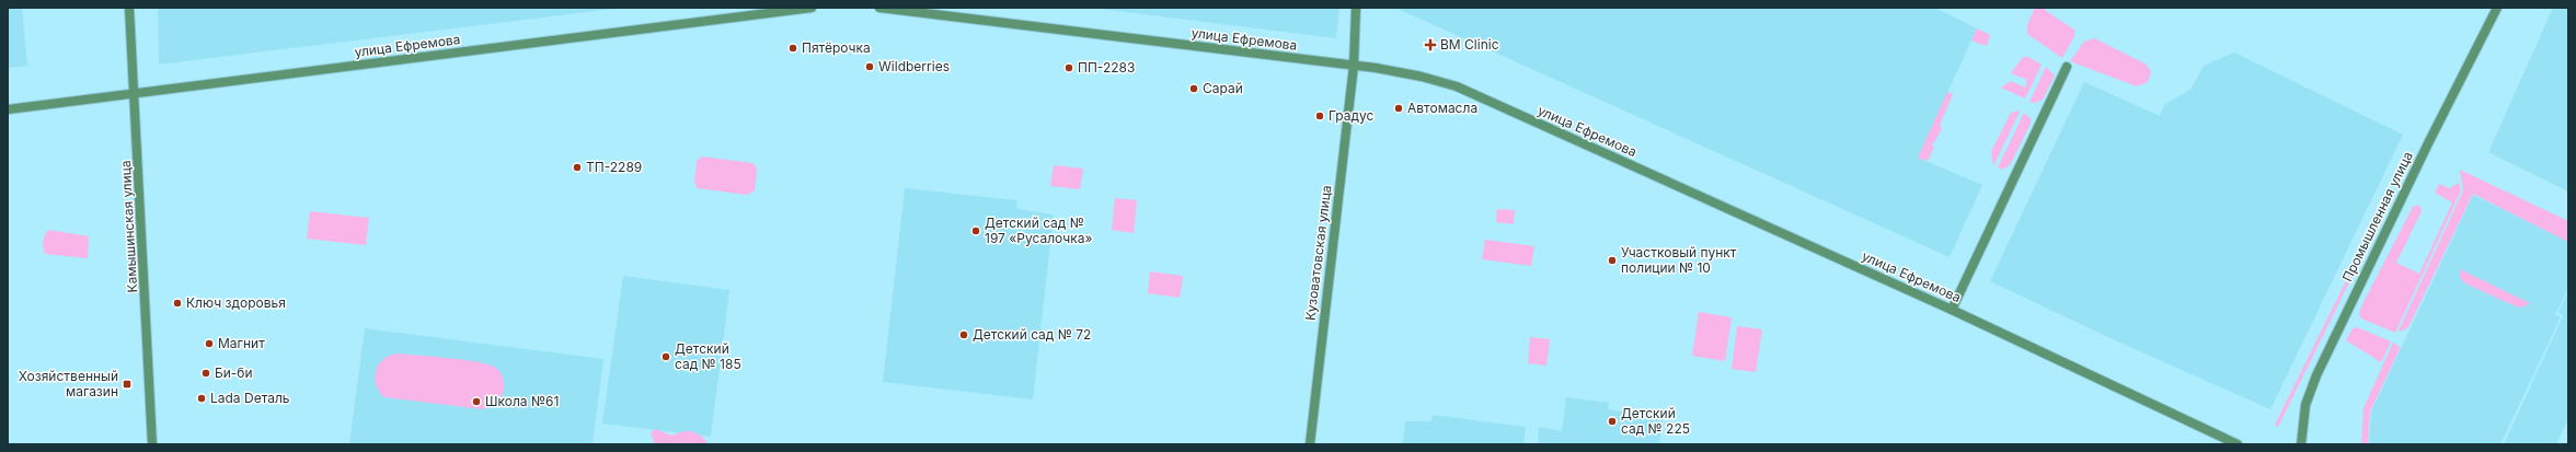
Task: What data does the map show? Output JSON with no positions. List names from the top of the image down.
{
  "streets": {
    "street": [
      "улица Ефремова",
      "Промышленная улица",
      "Камышинская улица",
      "Кузоватовская улица"
    ]
  },
  "crossings": [
    ["улица Ефремова", "Камышинская улица"],
    ["улица Ефремова", "Кузоватовская улица"]
  ],
  "places": {
    "health": ["BM Clinic"],
    "other": [
      "Пятёрочка",
      "Wildberries",
      "ПП-2283",
      "Сарай",
      "Автомасла",
      "Градус",
      "ТП-2289",
      "Детский сад № 197 «Русалочка»",
      "Участковый пункт полиции № 10",
      "Ключ здоровья",
      "Детский сад № 72",
      "Магнит",
      "Детский сад № 185",
      "Би-би",
      "Lada Dеталь",
      "Школа №61",
      "Детский сад № 225"
    ],
    "transit": ["Хозяйственный магазин"]
  }
}
